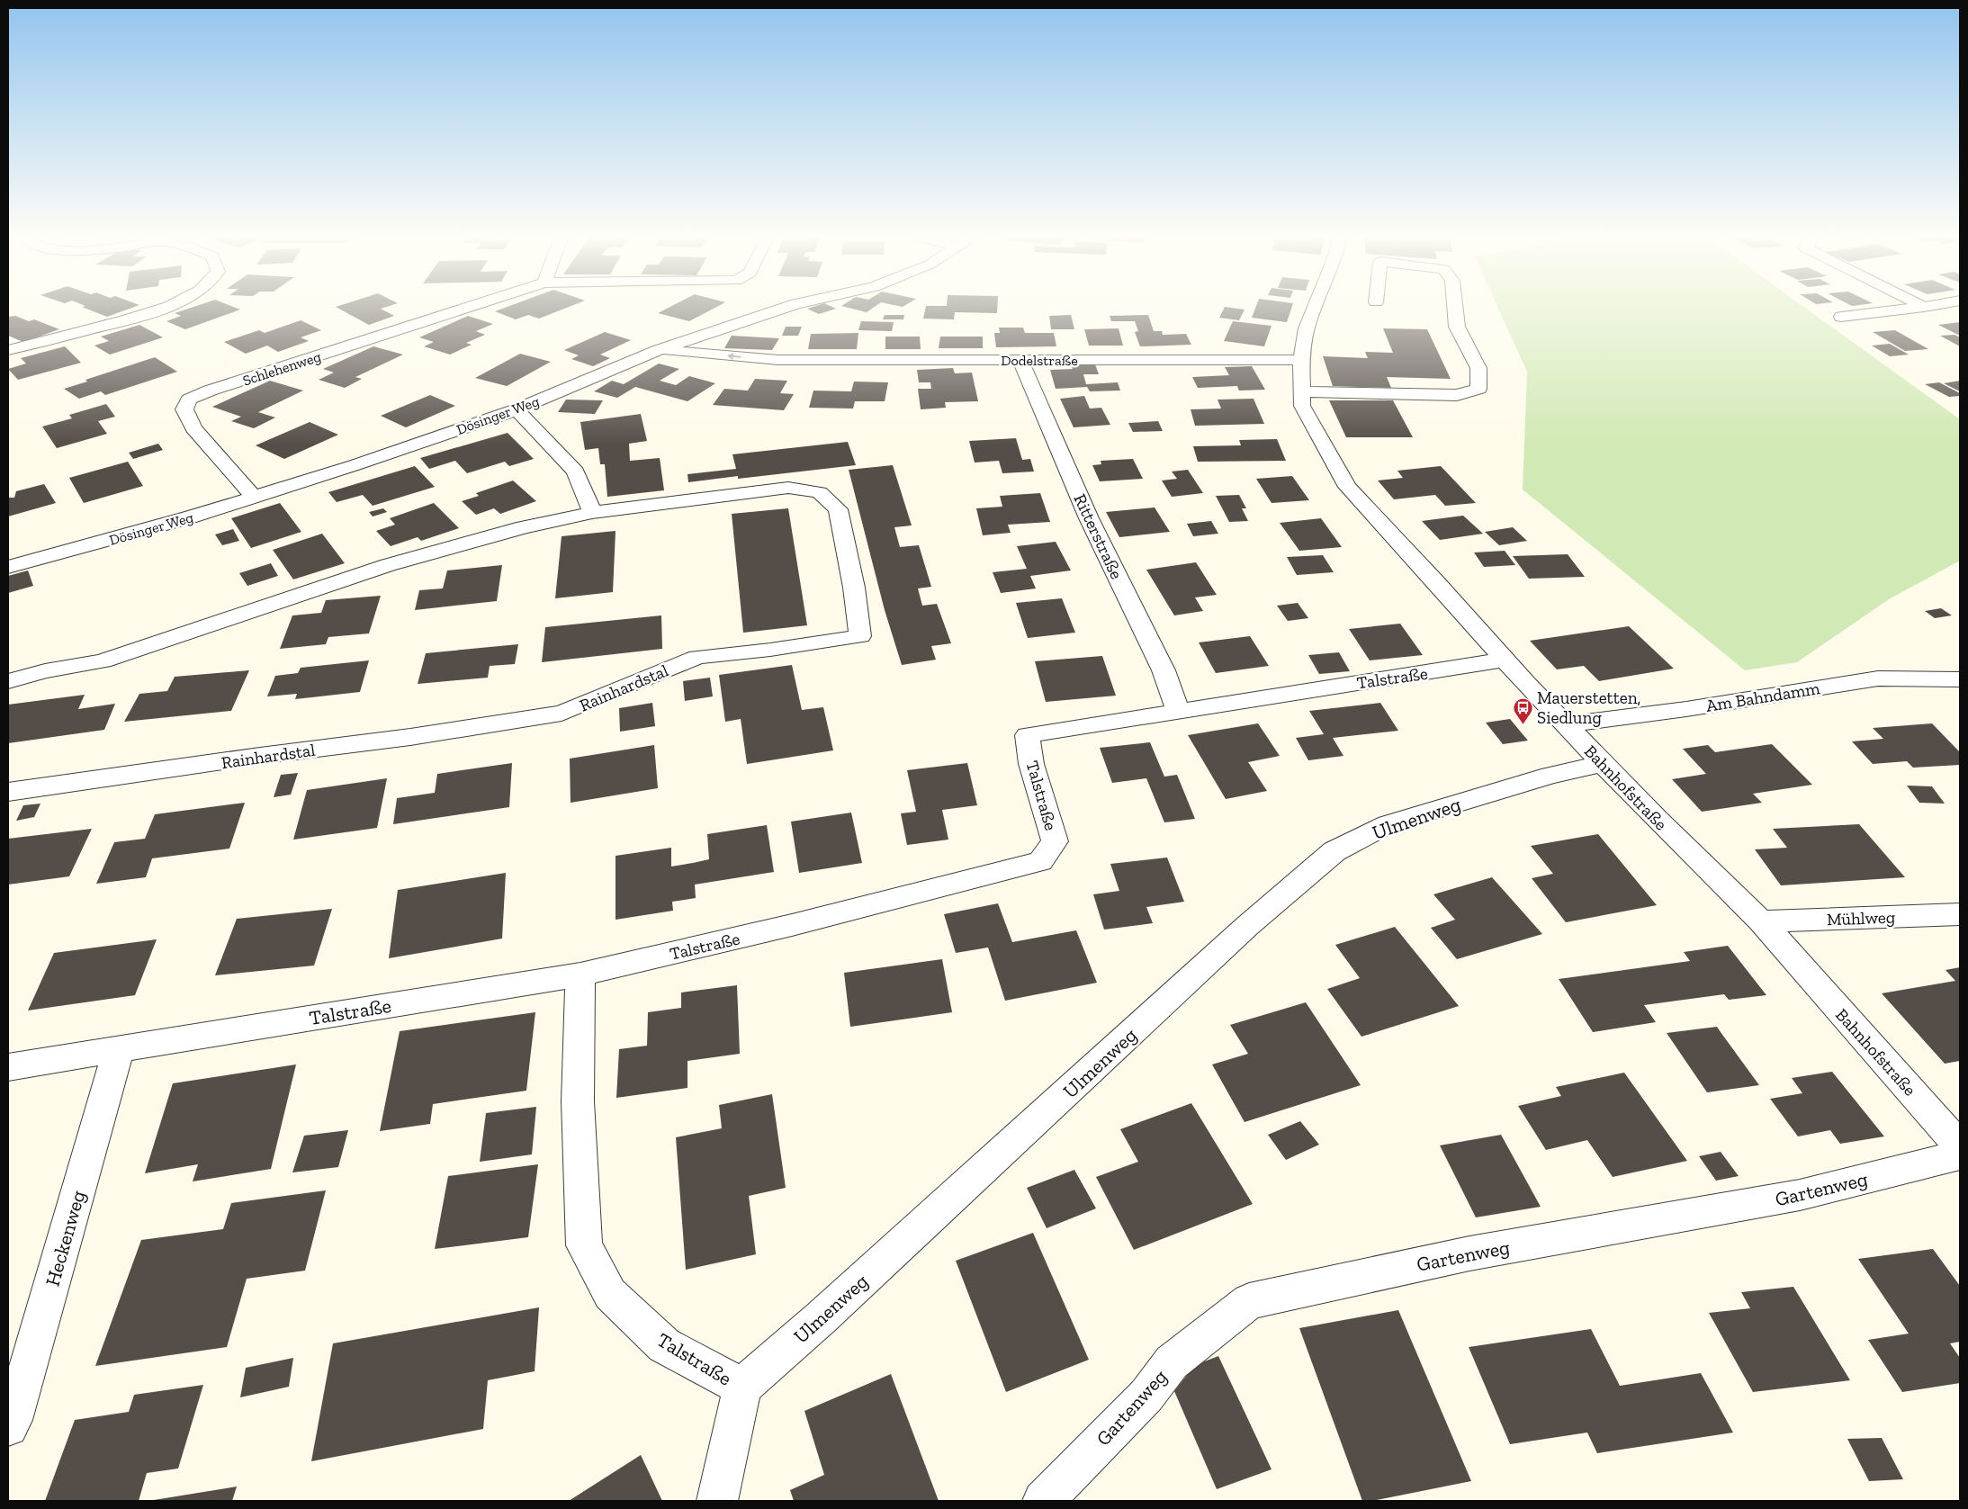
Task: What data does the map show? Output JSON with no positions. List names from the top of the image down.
{
  "streets": {
    "street": [
      "Dodelstraße",
      "Schlehenweg",
      "Dösinger Weg",
      "Ritterstraße",
      "Talstraße",
      "Rainhardstal",
      "Am Bahndamm",
      "Bahnhofstraße",
      "Ulmenweg",
      "Mühlweg",
      "Gartenweg",
      "Heckenweg"
    ]
  },
  "crossings": [
    ["Dodelstraße", "Dösinger Weg"],
    ["Dodelstraße", "Ritterstraße"],
    ["Dodelstraße", "Bahnhofstraße"],
    ["Schlehenweg", "Dösinger Weg"],
    ["Ritterstraße", "Talstraße"],
    ["Talstraße", "Bahnhofstraße"],
    ["Talstraße", "Ulmenweg"],
    ["Talstraße", "Heckenweg"],
    ["Am Bahndamm", "Bahnhofstraße"],
    ["Bahnhofstraße", "Ulmenweg"],
    ["Bahnhofstraße", "Mühlweg"]
  ],
  "one_way": ["Dodelstraße"],
  "places": {
    "bus stop": ["Mauerstetten, Siedlung"]
  }
}
